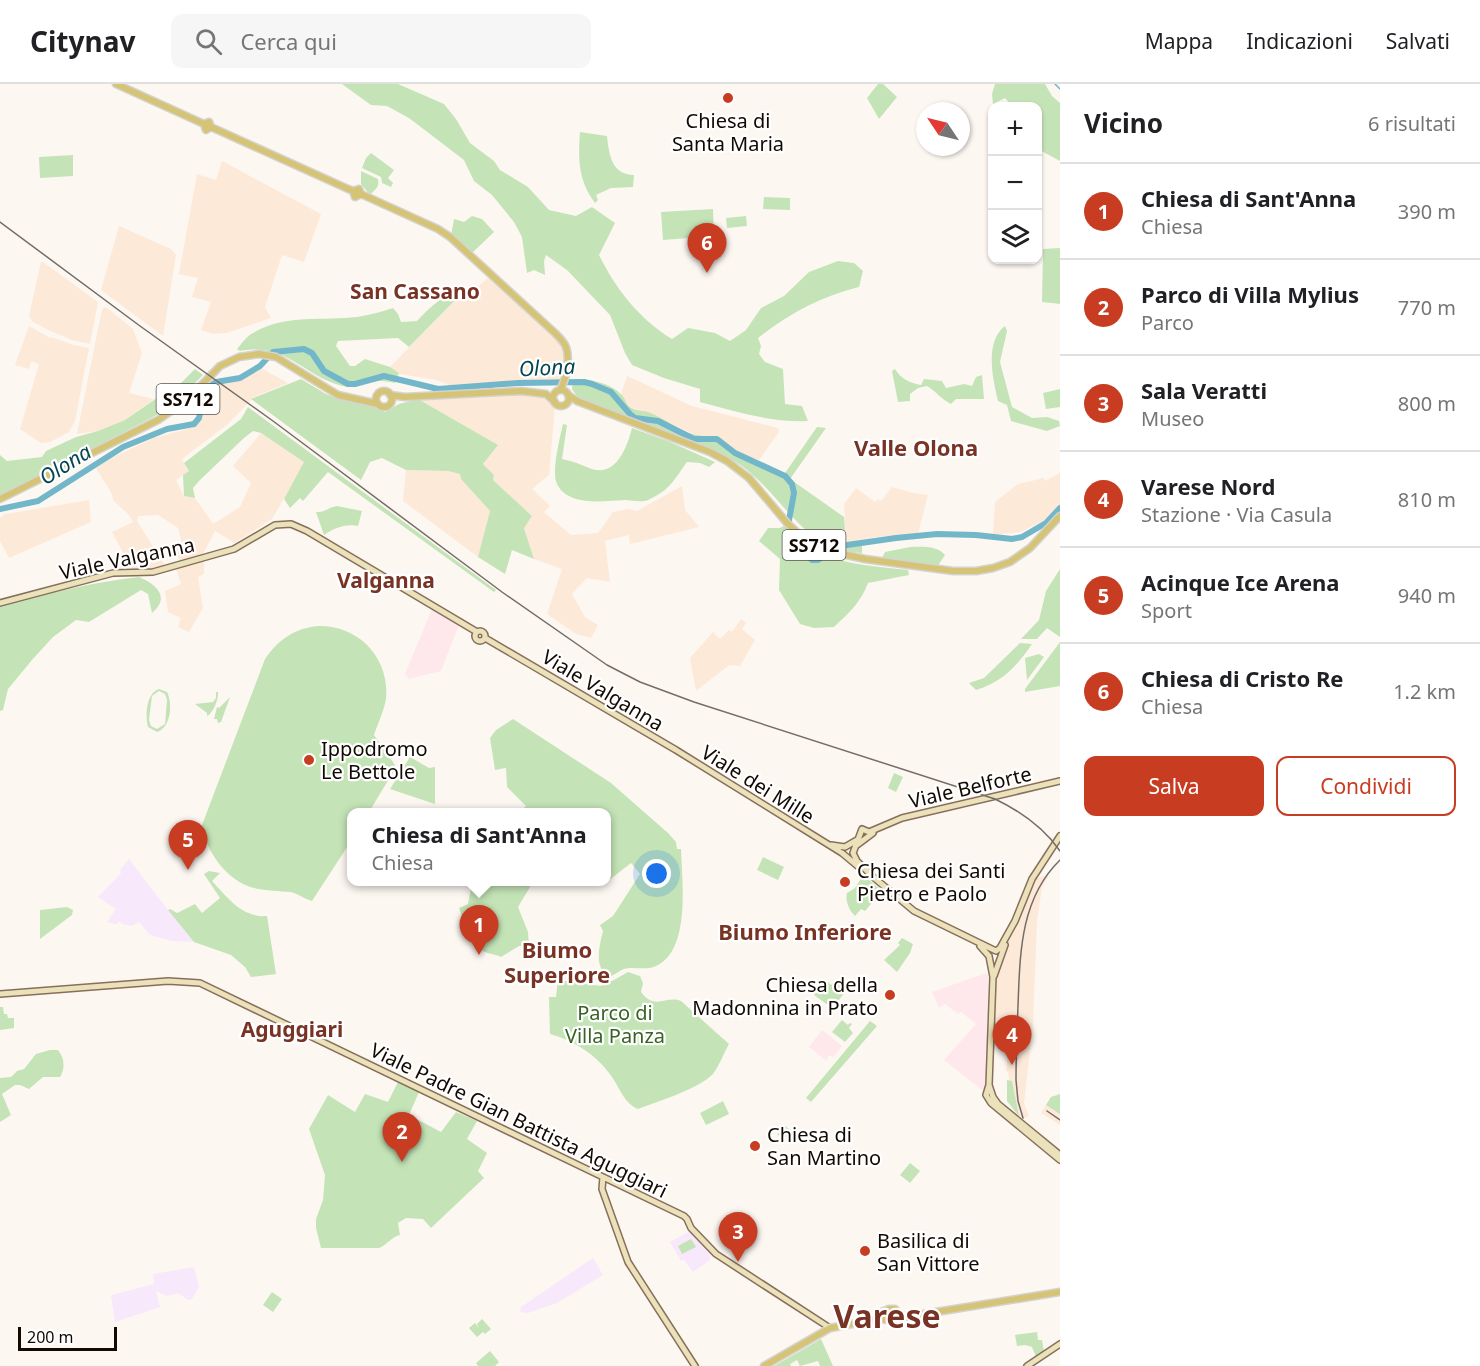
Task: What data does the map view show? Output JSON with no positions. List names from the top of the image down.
{
  "streets": {
    "main road": [
      "SS712",
      "Viale Valganna",
      "Viale dei Mille",
      "Viale Belforte",
      "Viale Padre Gian Battista Aguggiari"
    ]
  },
  "crossings": [
    ["Viale Valganna", "Viale dei Mille"]
  ],
  "districts": [
    "San Cassano",
    "Valle Olona",
    "Valganna",
    "Biumo Inferiore",
    "Biumo Superiore",
    "Aguggiari",
    "Varese"
  ],
  "water": ["Olona"],
  "parks": ["Parco di Villa Panza"],
  "places": [
    "Chiesa di Santa Maria",
    "Ippodromo Le Bettole",
    "Chiesa dei Santi Pietro e Paolo",
    "Chiesa della Madonnina in Prato",
    "Chiesa di San Martino",
    "Basilica di San Vittore"
  ],
  "scale_bar": "200 m",
  "north": "top left",
  "page": {
    "header": "Citynav",
    "search": "Cerca qui",
    "nav": ["Mappa", "Indicazioni", "Salvati"],
    "heading": ["Vicino", "6 risultati"],
    "map_buttons": ["+", "−"],
    "list": [
      {
        "mark": "1",
        "name": "Chiesa di Sant'Anna",
        "note": "Chiesa",
        "value": "390 m"
      },
      {
        "mark": "2",
        "name": "Parco di Villa Mylius",
        "note": "Parco",
        "value": "770 m"
      },
      {
        "mark": "3",
        "name": "Sala Veratti",
        "note": "Museo",
        "value": "800 m"
      },
      {
        "mark": "4",
        "name": "Varese Nord",
        "note": "Stazione · Via Casula",
        "value": "810 m"
      },
      {
        "mark": "5",
        "name": "Acinque Ice Arena",
        "note": "Sport",
        "value": "940 m"
      },
      {
        "mark": "6",
        "name": "Chiesa di Cristo Re",
        "note": "Chiesa",
        "value": "1.2 km"
      }
    ],
    "pins": [
      "6",
      "5",
      "1",
      "4",
      "2",
      "3"
    ],
    "buttons": ["Salva", "Condividi"],
    "popup": ["Chiesa di Sant'Anna", "Chiesa"],
    "scale": "200 m"
  }
}
